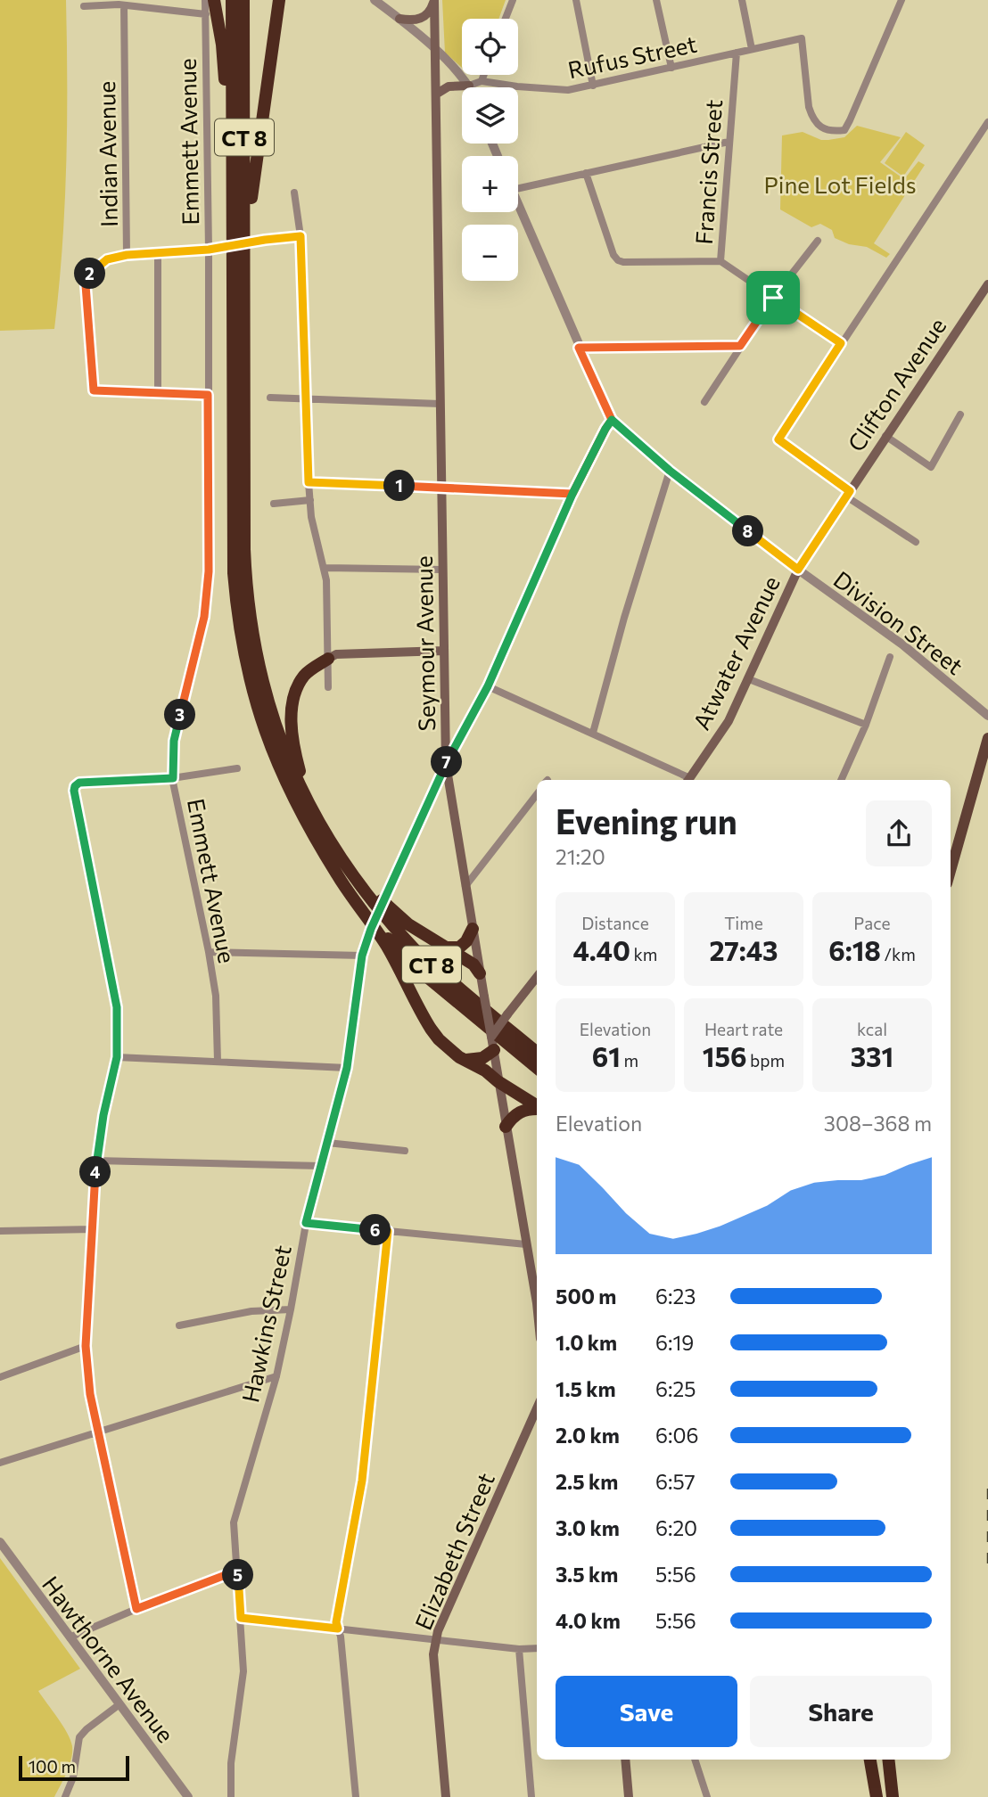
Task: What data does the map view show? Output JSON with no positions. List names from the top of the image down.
{
  "streets": {
    "highway": ["CT 8"],
    "main road": [
      "Clifton Avenue",
      "Seymour Avenue",
      "Atwater Avenue",
      "Elizabeth Street"
    ],
    "street": [
      "Rufus Street",
      "Emmett Avenue",
      "Indian Avenue",
      "Francis Street",
      "Division Street",
      "Hawkins Street",
      "Hawthorne Avenue"
    ]
  },
  "crossings": [
    ["Rufus Street", "Francis Street"],
    ["Clifton Avenue", "Division Street"],
    ["Clifton Avenue", "Atwater Avenue"],
    ["Division Street", "Atwater Avenue"],
    ["Seymour Avenue", "Hawkins Street"]
  ],
  "parks": ["Pine Lot Fields"],
  "scale_bar": "100 m",
  "page": {
    "map_buttons": ["+", "−"],
    "pins": [
      "2",
      "1",
      "8",
      "3",
      "7",
      "4",
      "6",
      "5"
    ],
    "heading": ["Evening run", "21:20"],
    "stats": [
      ["Distance", "4.40 km"],
      ["Time", "27:43"],
      ["Pace", "6:18 /km"],
      ["Elevation", "61 m"],
      ["Heart rate", "156 bpm"],
      ["kcal", "331"]
    ],
    "chart": ["Elevation", "308–368 m"],
    "list": [
      {
        "name": "500 m",
        "note": "6:23"
      },
      {
        "name": "1.0 km",
        "note": "6:19"
      },
      {
        "name": "1.5 km",
        "note": "6:25"
      },
      {
        "name": "2.0 km",
        "note": "6:06"
      },
      {
        "name": "2.5 km",
        "note": "6:57"
      },
      {
        "name": "3.0 km",
        "note": "6:20"
      },
      {
        "name": "3.5 km",
        "note": "5:56"
      },
      {
        "name": "4.0 km",
        "note": "5:56"
      }
    ],
    "buttons": ["Save", "Share"],
    "scale": "100 m"
  }
}
